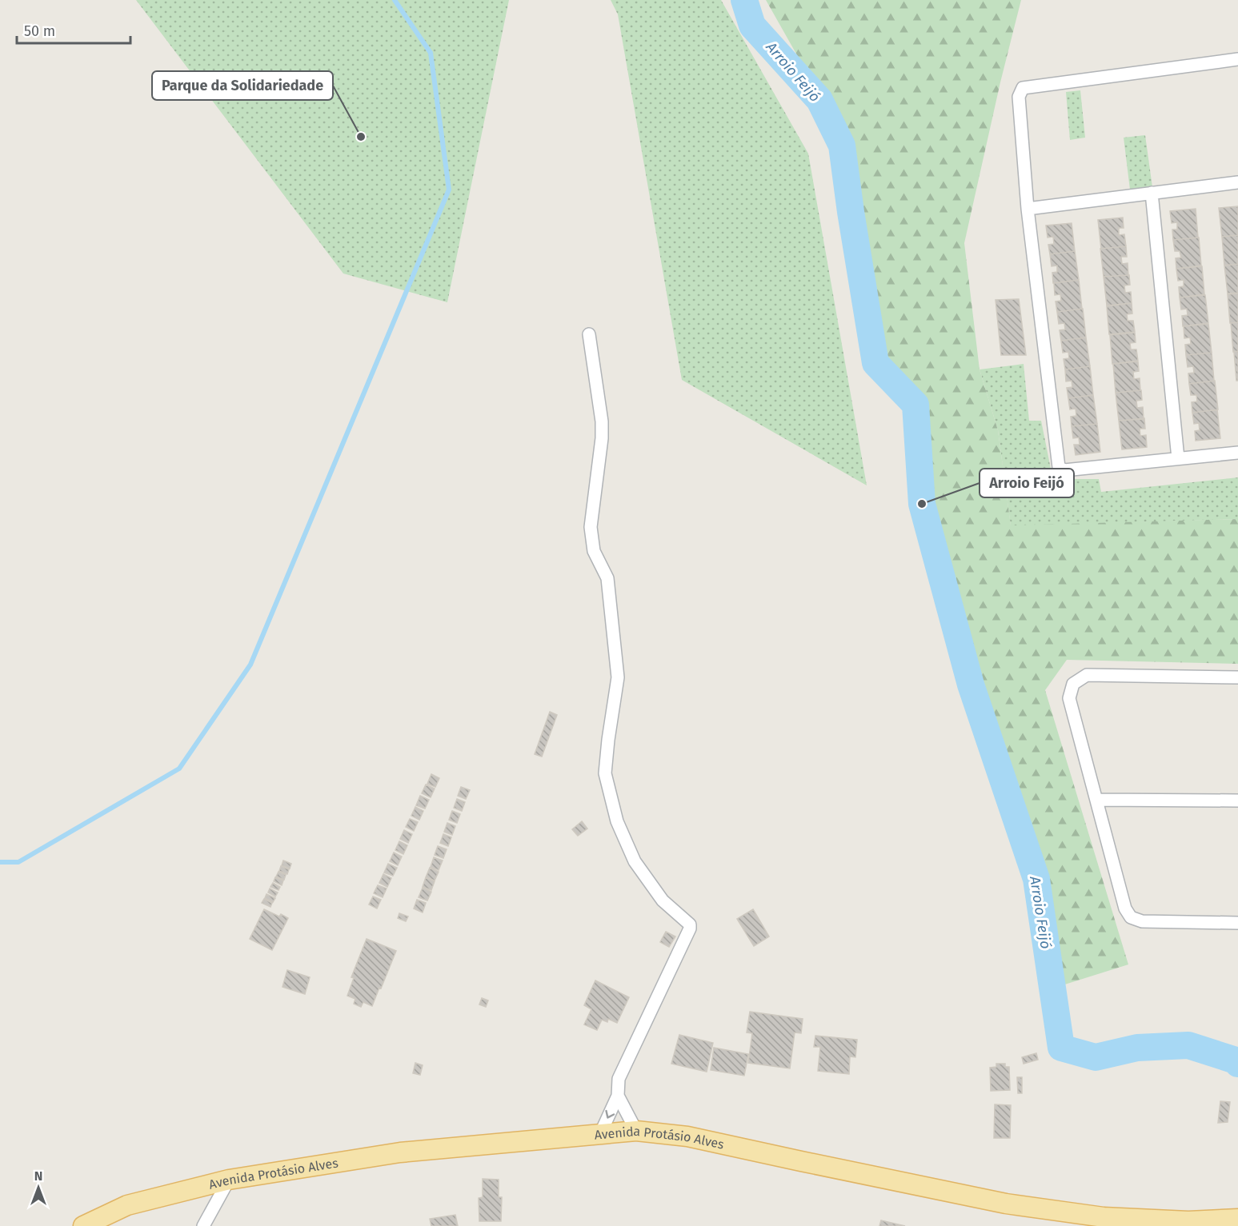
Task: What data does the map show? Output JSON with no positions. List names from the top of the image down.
{
  "streets": {
    "main road": ["Avenida Protásio Alves"]
  },
  "water": ["Arroio Feijó"],
  "places": ["Parque da Solidariedade", "Arroio Feijó"],
  "scale_bar": "50 m",
  "north": "top"
}
